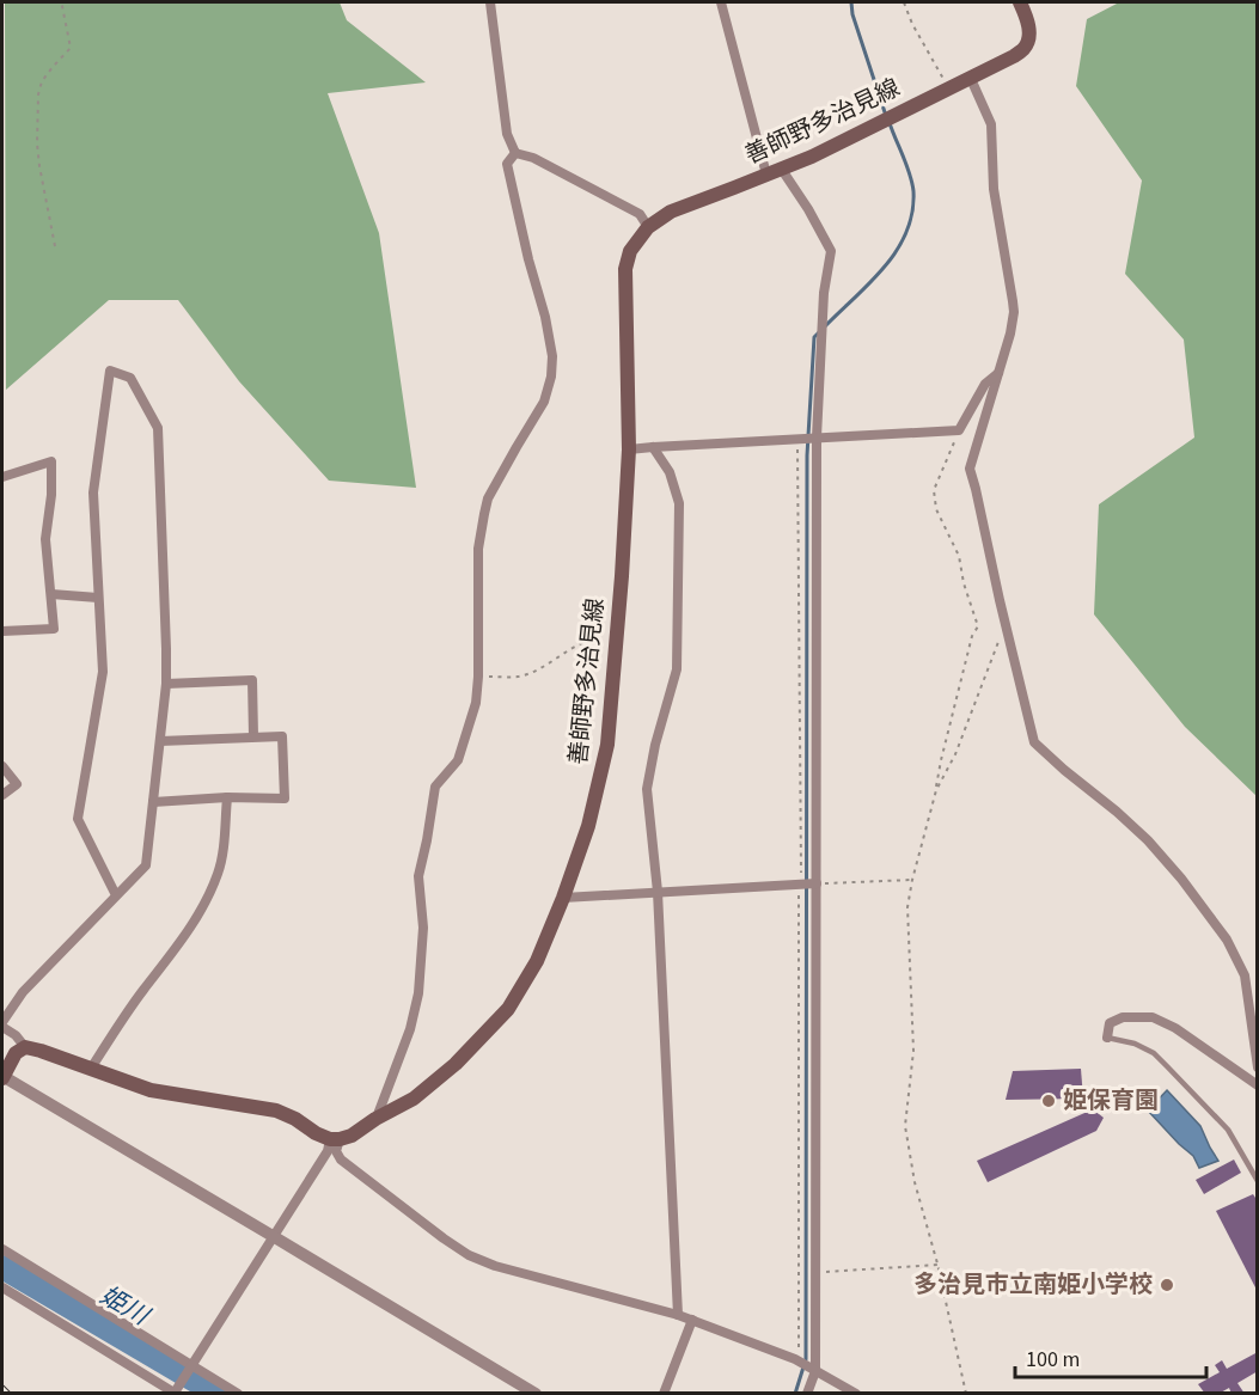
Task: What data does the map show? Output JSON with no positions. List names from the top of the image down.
{
  "streets": {
    "main road": ["善師野多治見線"]
  },
  "water": ["姫川"],
  "places": ["姫保育園", "多治見市立南姫小学校"],
  "scale_bar": "100 m"
}
